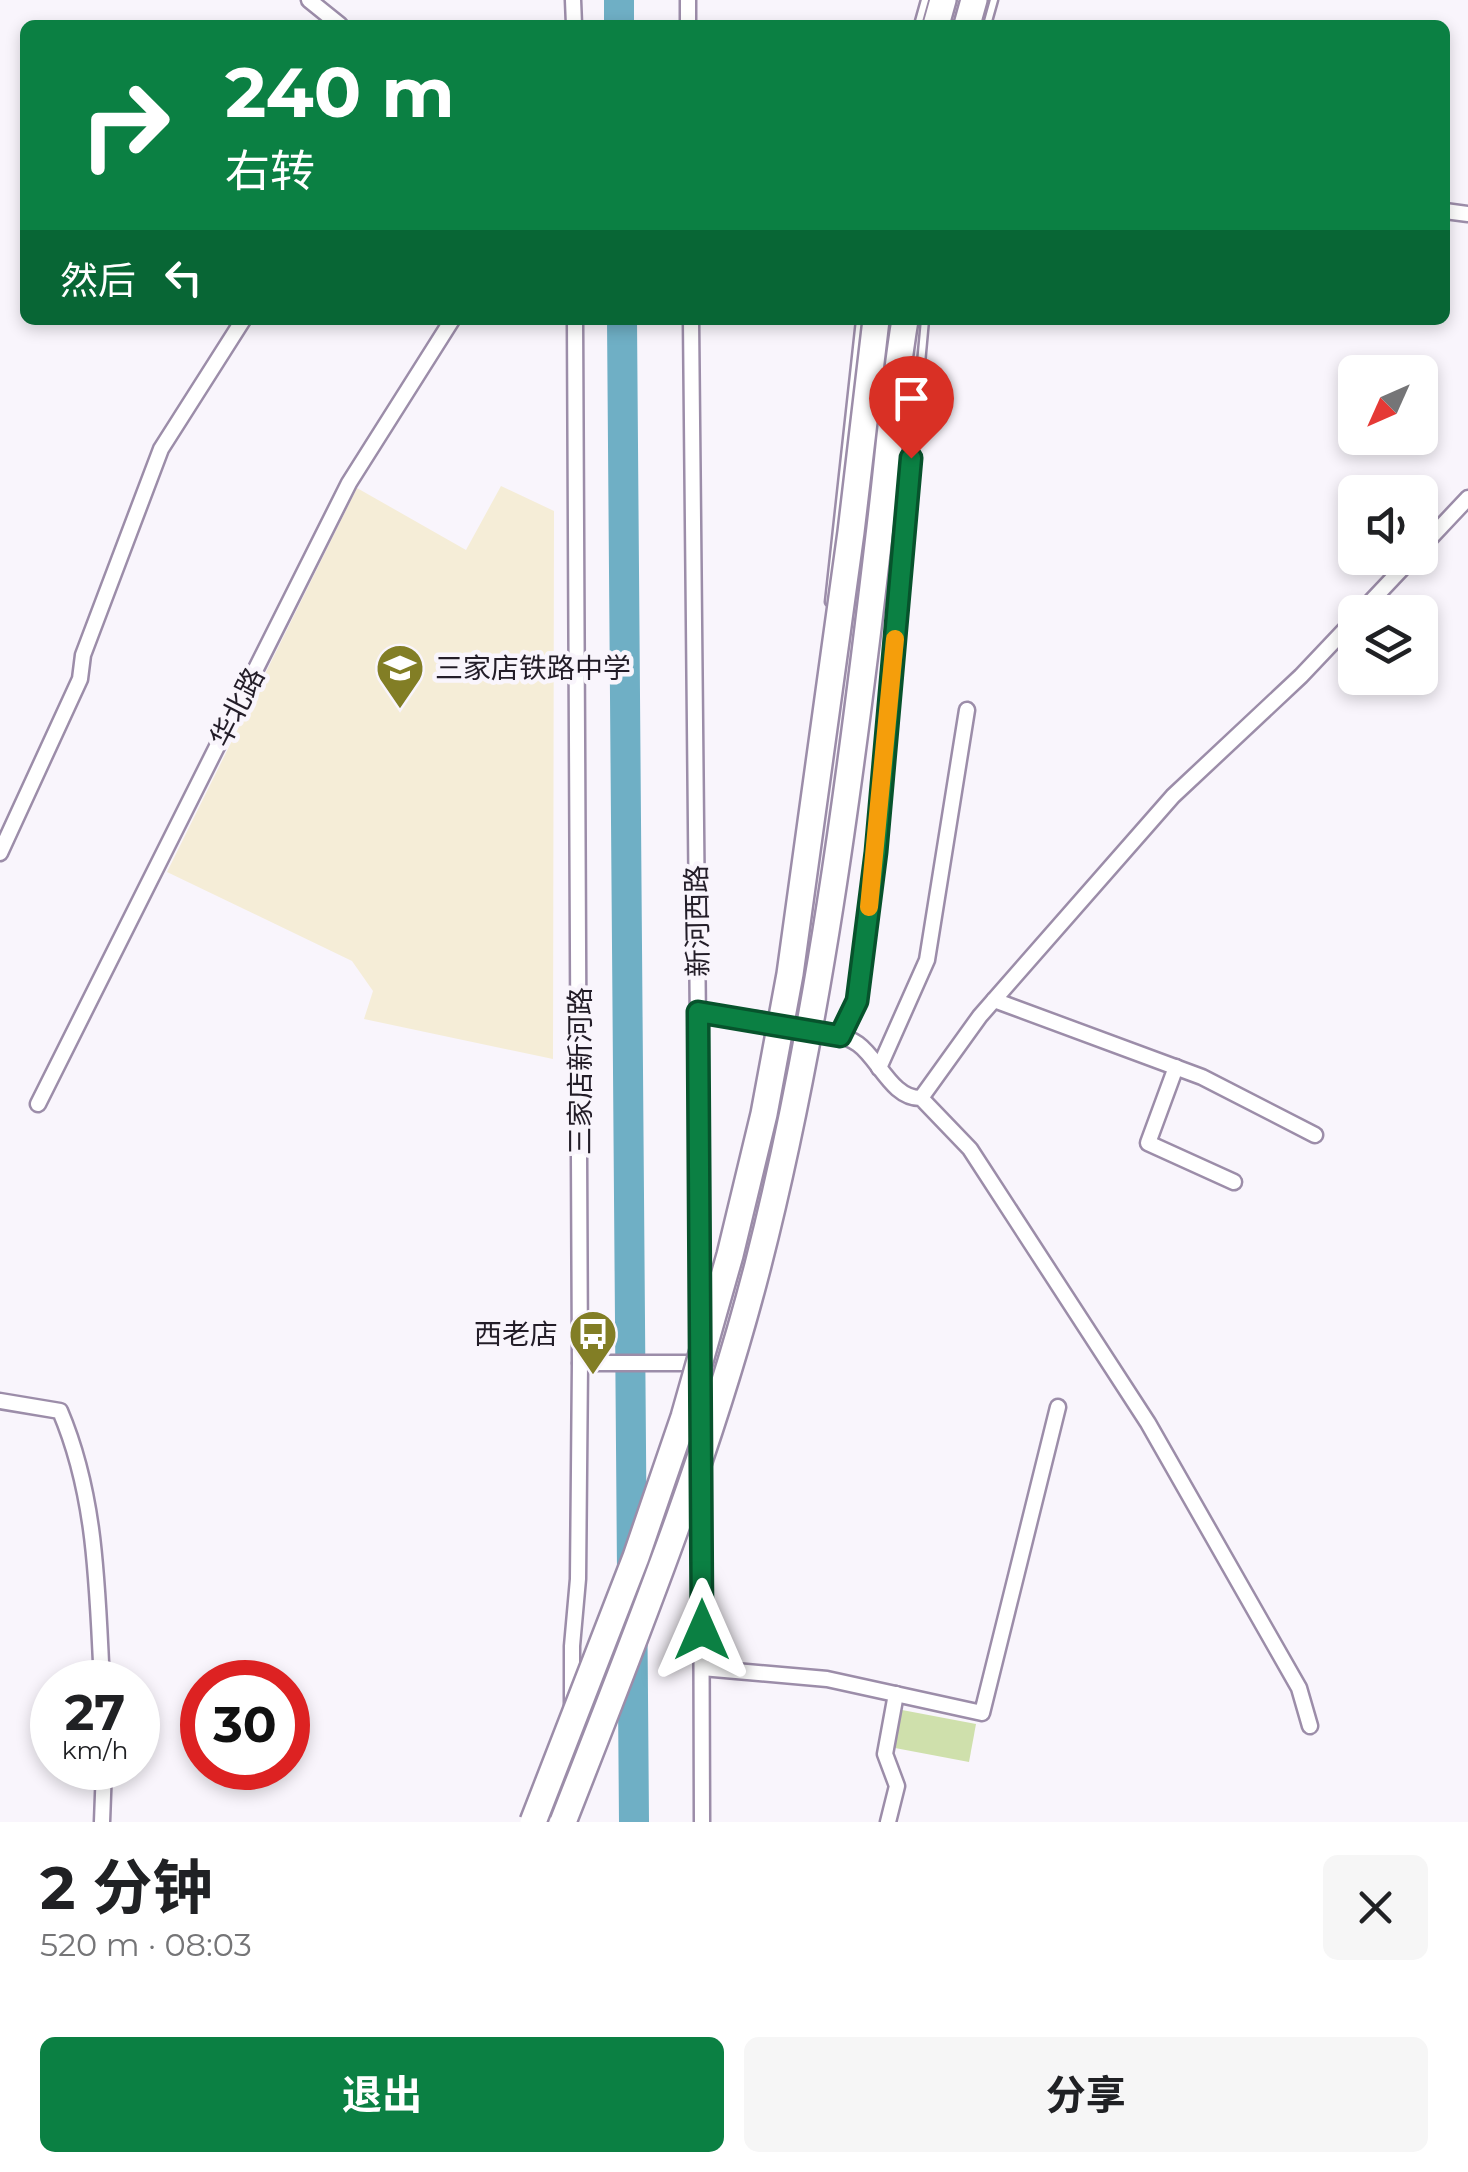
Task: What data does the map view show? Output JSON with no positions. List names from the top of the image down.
{
  "streets": {
    "street": ["华北路", "新河西路", "三家店新河路"]
  },
  "places": {
    "school or university": ["三家店铁路中学"],
    "bus stop": ["西老店"]
  },
  "north": "bottom left",
  "page": {
    "turn": ["240 m", "右转"],
    "then": "然后",
    "speed": "27 km/h",
    "limit": "30",
    "heading": ["2 分钟", "520 m · 08:03"],
    "buttons": ["退出", "分享"]
  }
}
